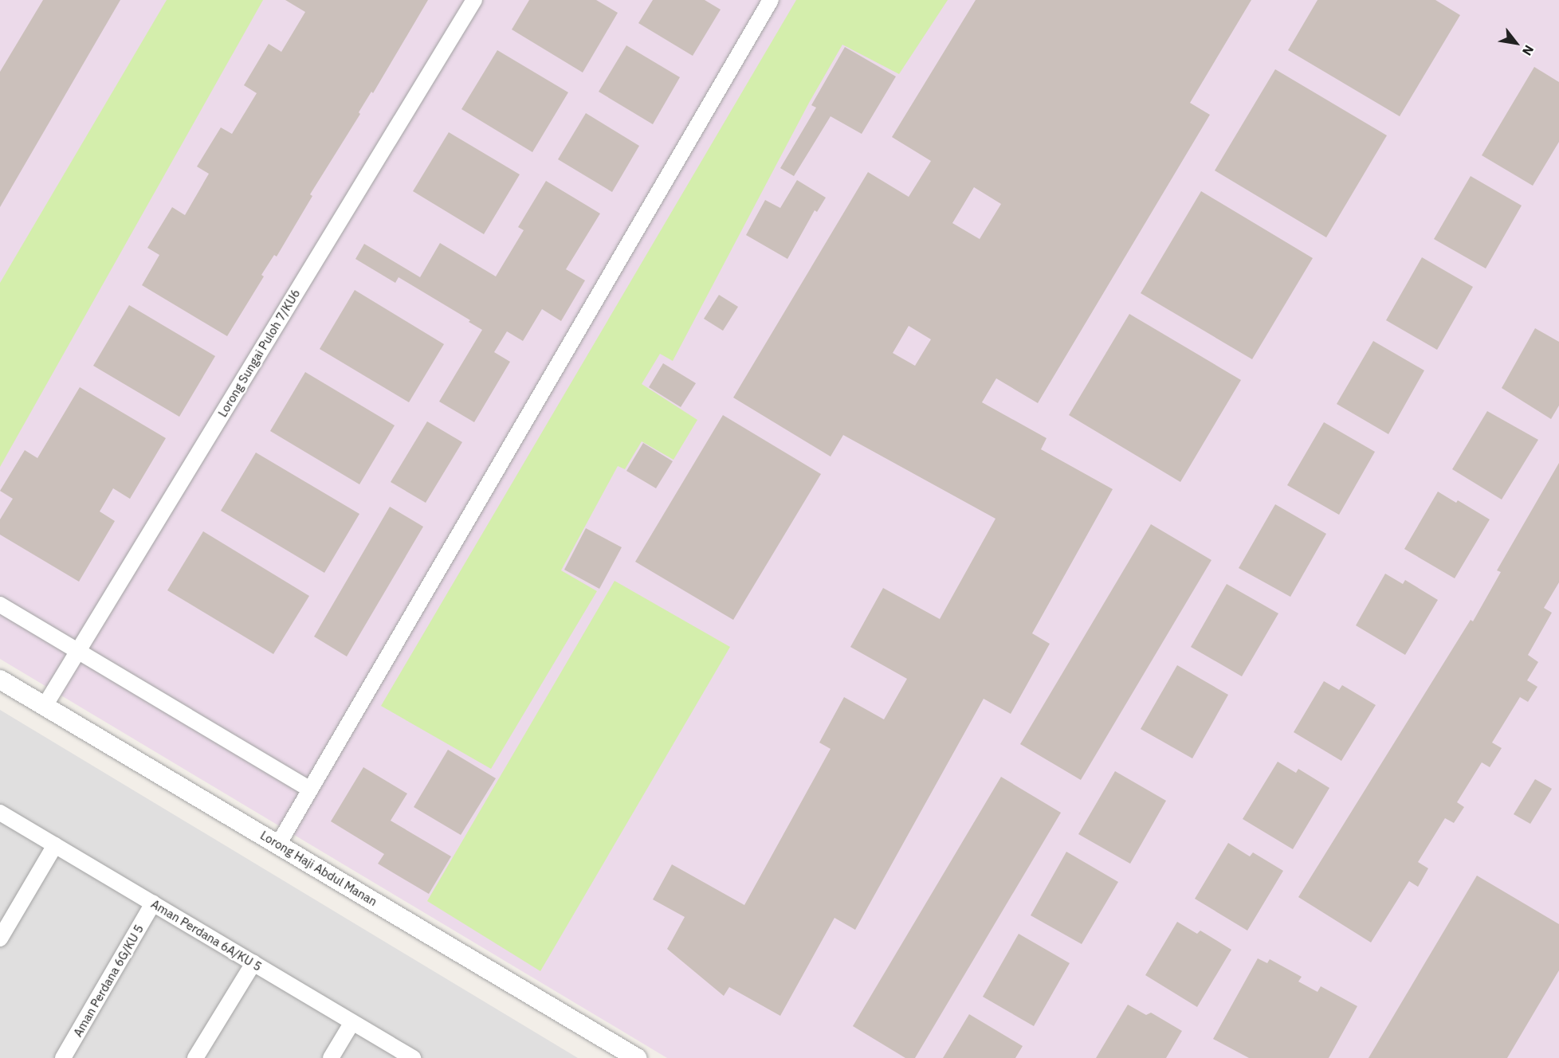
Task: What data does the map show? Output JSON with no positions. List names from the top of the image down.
{
  "streets": {
    "street": [
      "Lorong Sungai Puloh 7/KU6",
      "Lorong Haji Abdul Manan",
      "Aman Perdana 6A/KU 5",
      "Aman Perdana 6G/KU 5"
    ]
  },
  "crossings": [
    ["Lorong Sungai Puloh 7/KU6", "Lorong Haji Abdul Manan"],
    ["Aman Perdana 6A/KU 5", "Aman Perdana 6G/KU 5"]
  ],
  "north": "bottom right"
}
